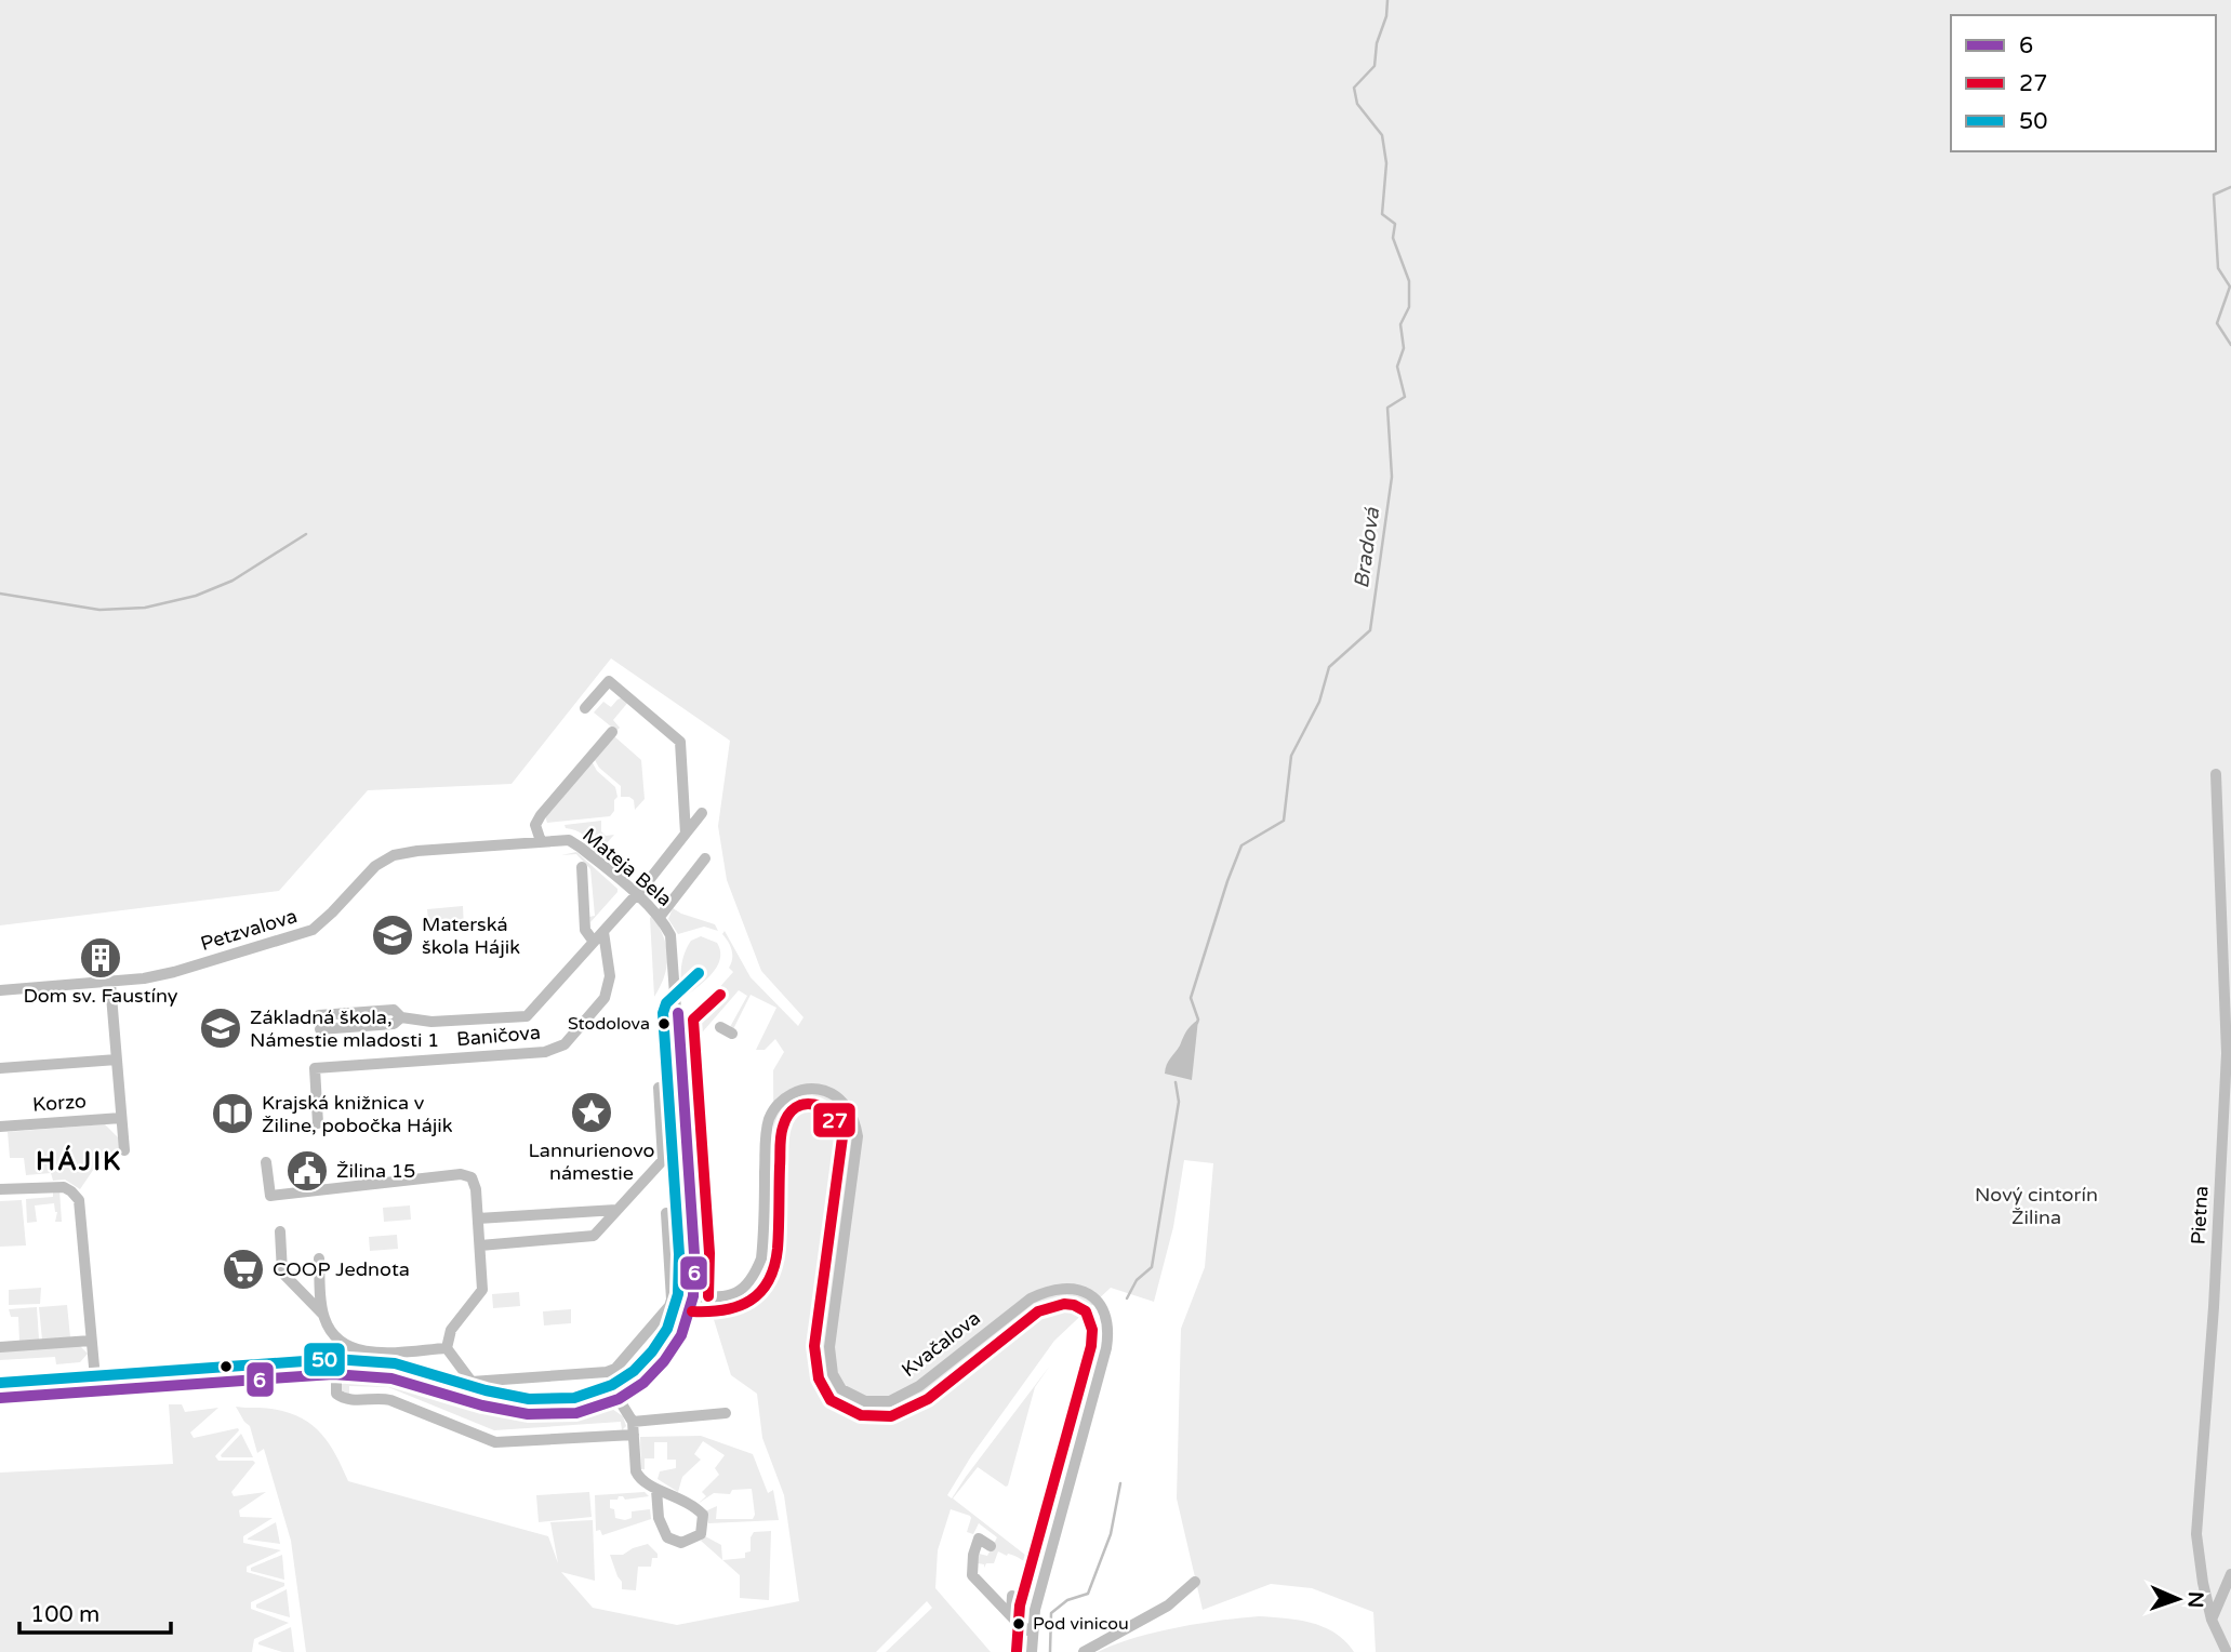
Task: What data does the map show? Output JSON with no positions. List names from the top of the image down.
{
  "streets": {
    "street": [
      "Mateja Bela",
      "Petzvalova",
      "Baničova",
      "Korzo",
      "Pietna",
      "Kvačalova"
    ]
  },
  "crossings": [
    ["Mateja Bela", "Petzvalova"],
    ["Mateja Bela", "Baničova"],
    ["Mateja Bela", "Kvačalova"]
  ],
  "districts": ["HÁJIK"],
  "water": ["Bradová"],
  "parks": ["Nový cintorín Žilina"],
  "places": {
    "school or university": ["Materská škola Hájik", "Základná škola, Námestie mladosti 1"],
    "building": ["Dom sv. Faustíny"],
    "other": ["Stodolova", "Pod vinicou"],
    "place": ["Lannurienovo námestie"],
    "library": ["Krajská knižnica v Žiline, pobočka Hájik"],
    "public building": ["Žilina 15"],
    "supermarket": ["COOP Jednota"]
  },
  "lines": ["transit line 50", "transit line 27", "transit line 6"],
  "legend": ["6", "27", "50"],
  "scale_bar": "100 m",
  "north": "right"
}
